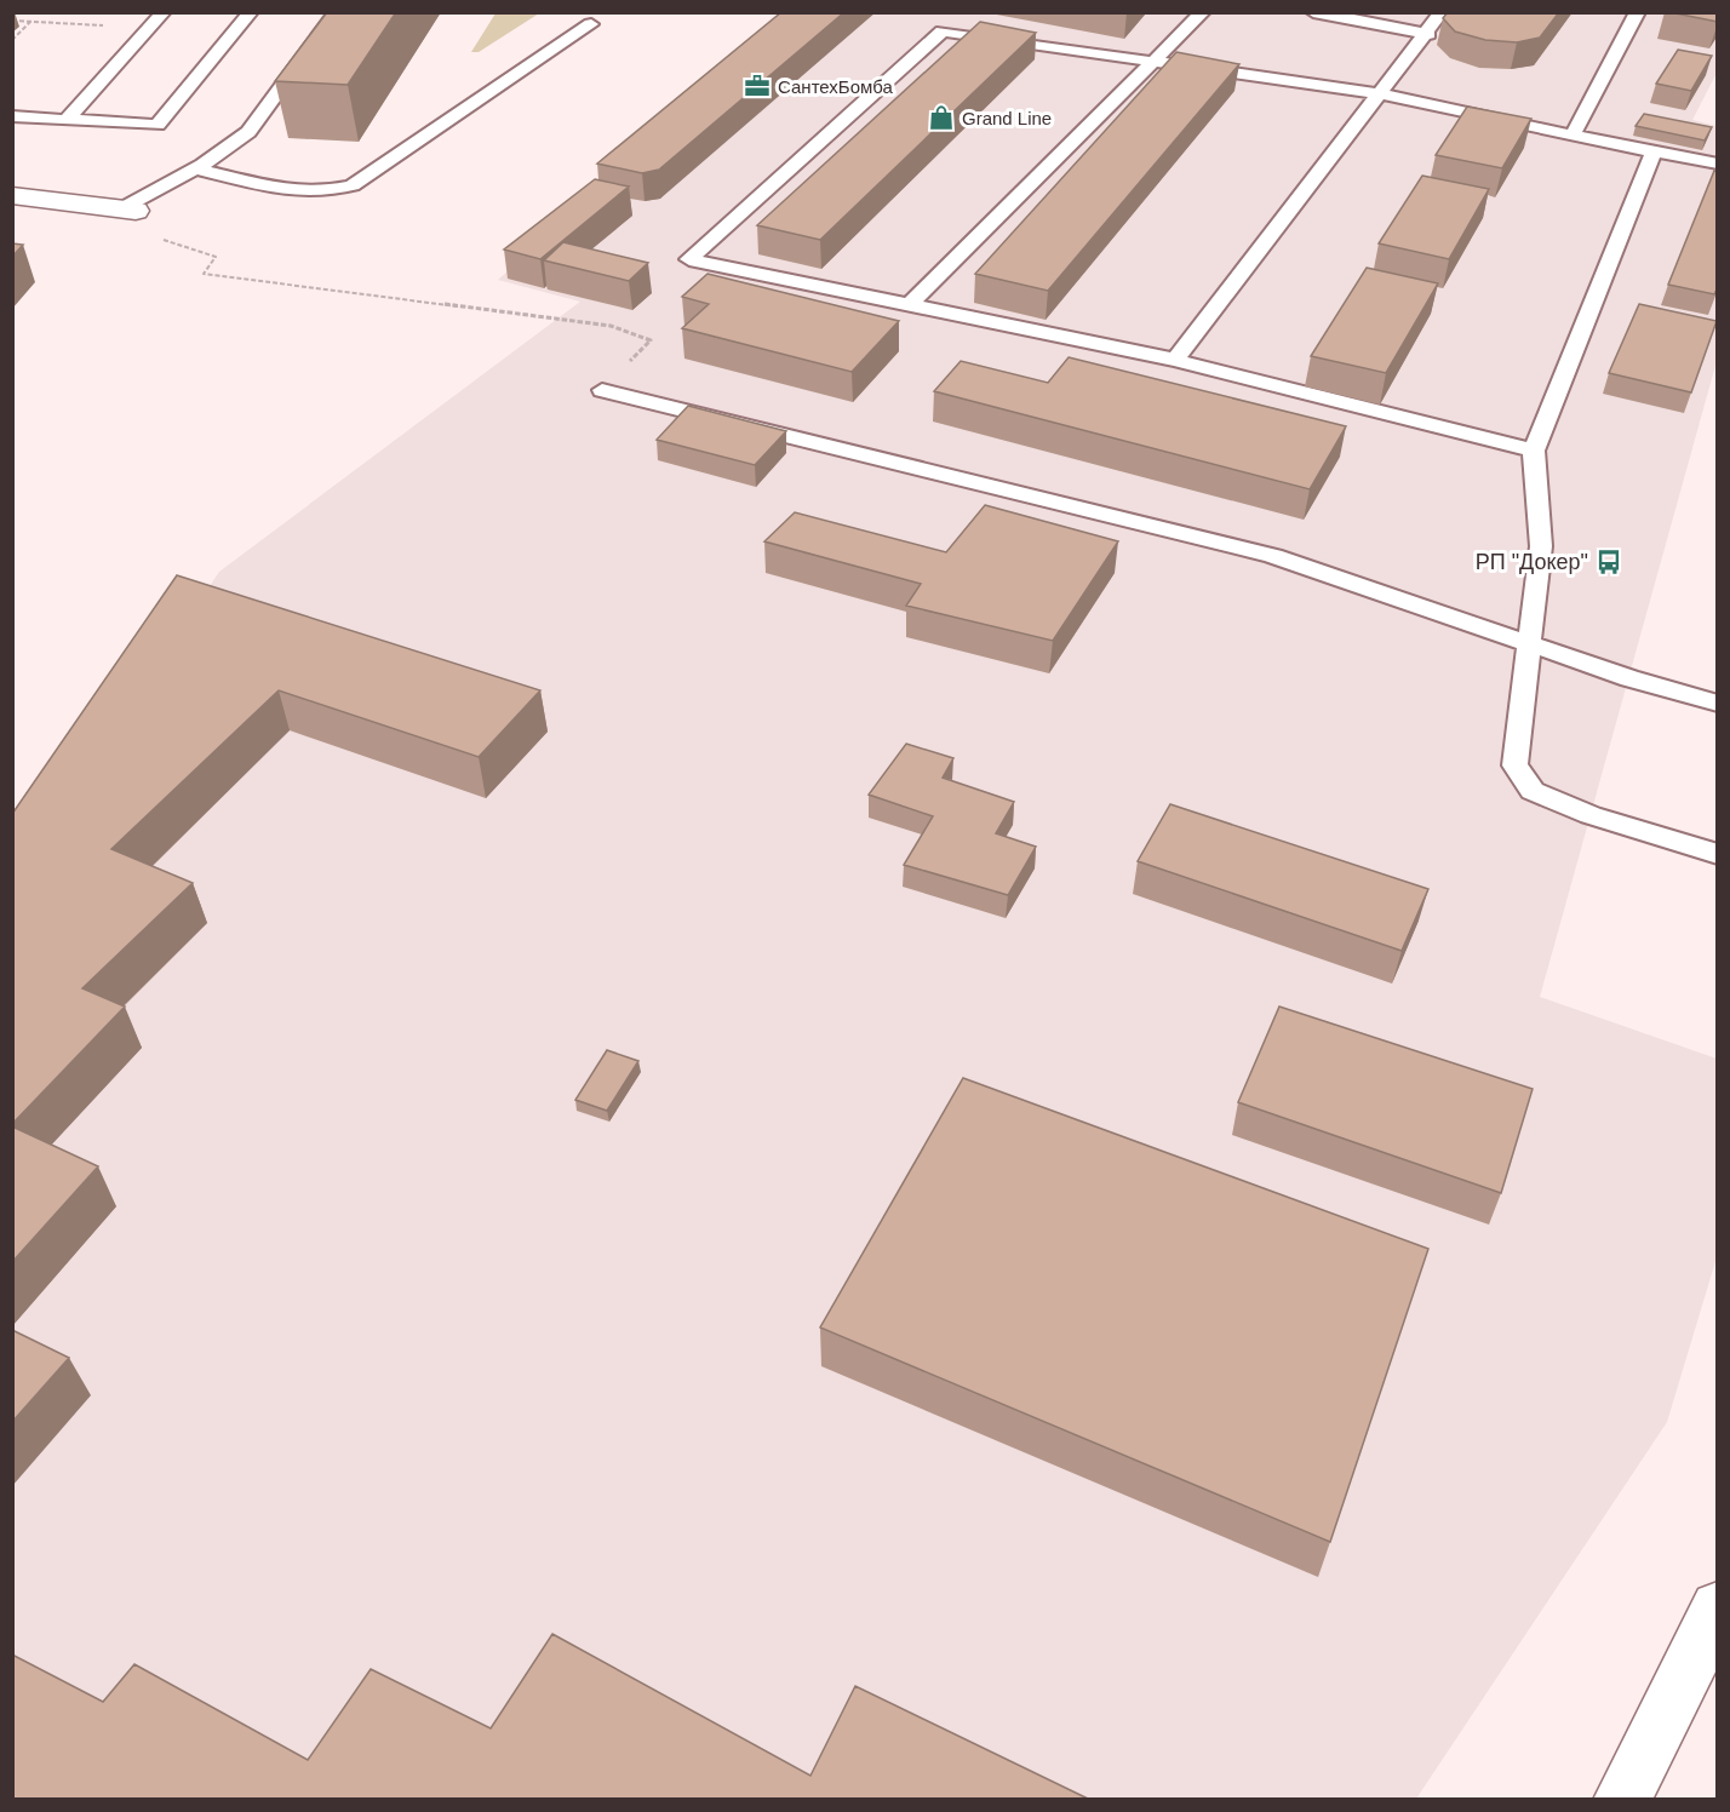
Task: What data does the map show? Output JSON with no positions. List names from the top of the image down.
{
  "places": {
    "office": ["СантехБомба"],
    "shop": ["Grand Line"],
    "bus stop": ["РП \"Докер\""]
  }
}
